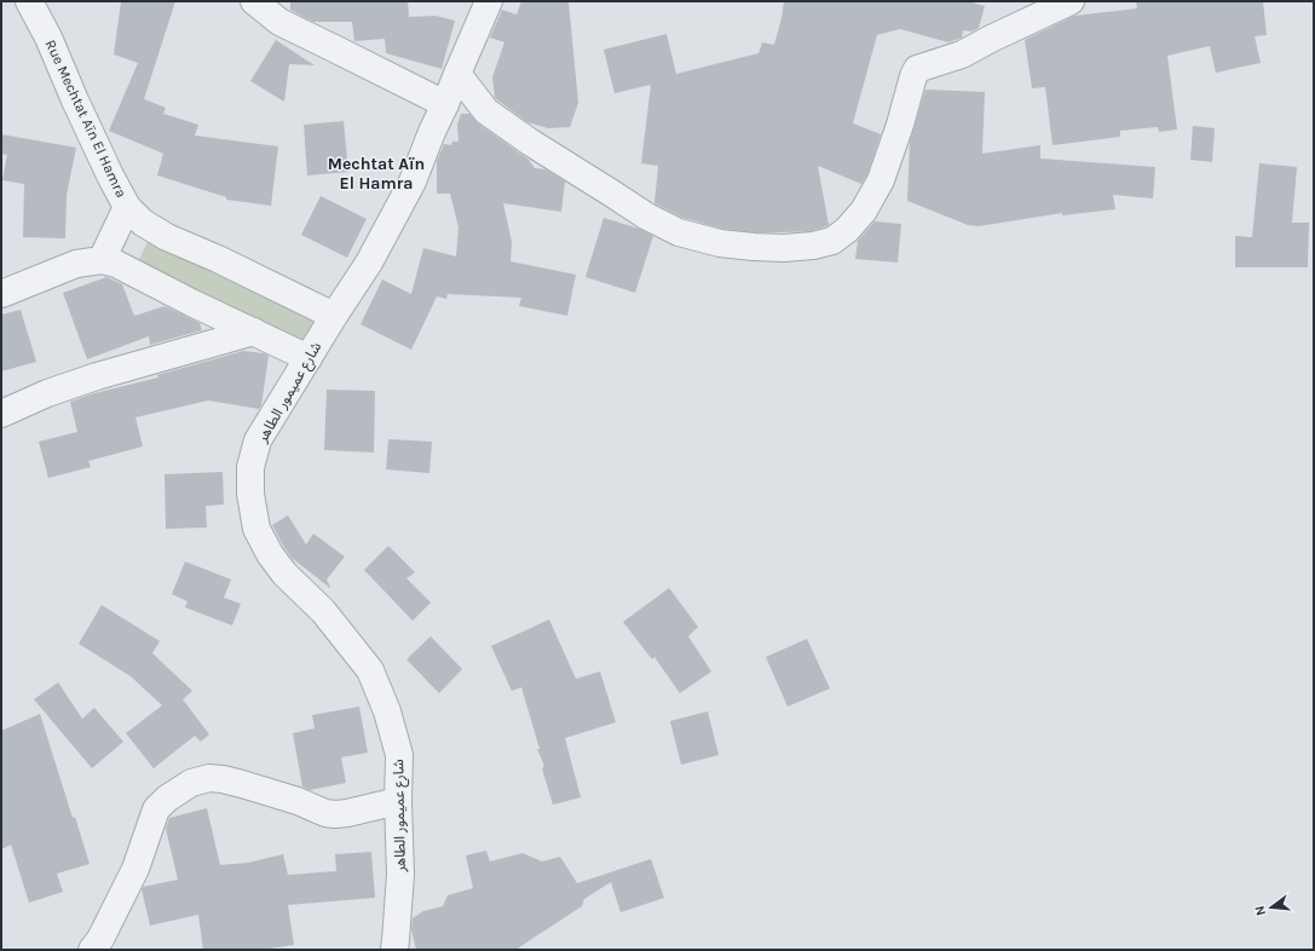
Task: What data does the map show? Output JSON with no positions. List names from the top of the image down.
{
  "streets": {
    "street": ["Rue Mechtat Aïn El Hamra", "شارع عميمور الطاهر"]
  },
  "crossings": [
    ["Rue Mechtat Aïn El Hamra", "شارع عميمور الطاهر"]
  ],
  "districts": ["Mechtat Aïn El Hamra"],
  "north": "left"
}
